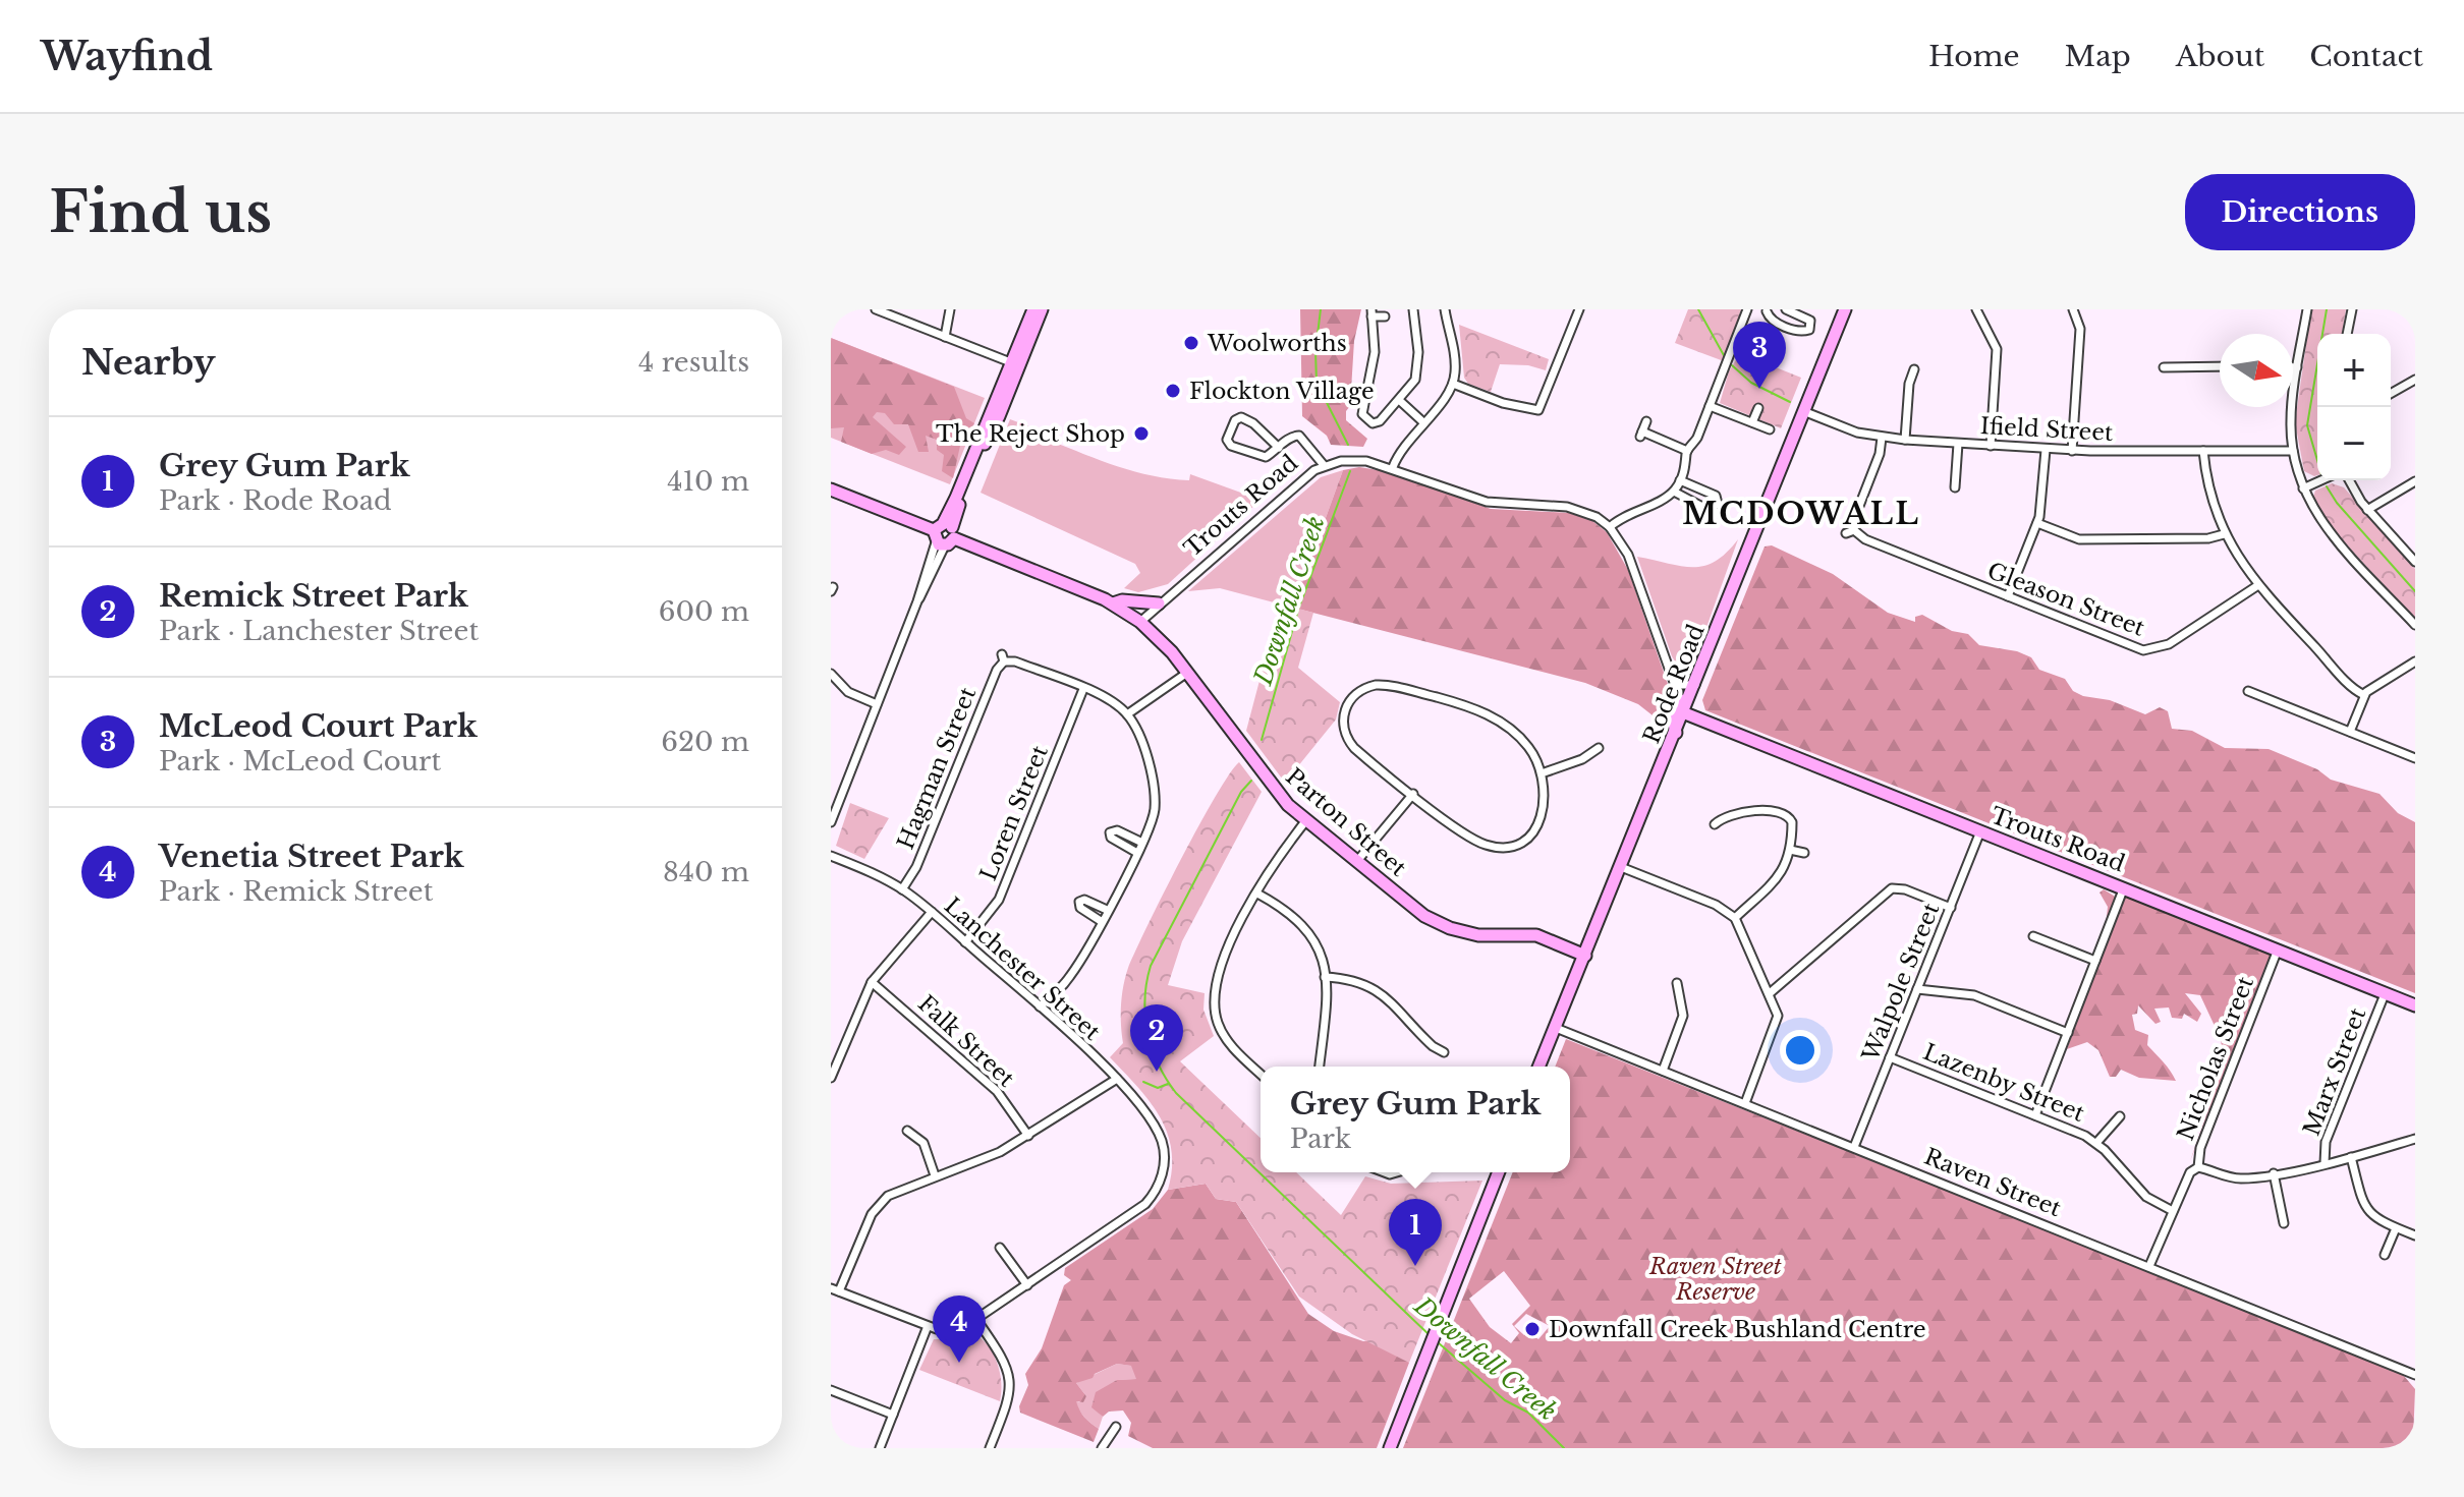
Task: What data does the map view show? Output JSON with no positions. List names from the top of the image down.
{
  "streets": {
    "street": [
      "Ifield Street",
      "Trouts Road",
      "Gleason Street",
      "Rode Road",
      "Hagman Street",
      "Loren Street",
      "Parton Street",
      "Lanchester Street",
      "Walpole Street",
      "Falk Street",
      "Nicholas Street",
      "Marx Street",
      "Lazenby Street",
      "Raven Street"
    ]
  },
  "crossings": [
    ["Ifield Street", "Gleason Street"],
    ["Ifield Street", "Rode Road"],
    ["Trouts Road", "Rode Road"],
    ["Trouts Road", "Parton Street"],
    ["Trouts Road", "Walpole Street"],
    ["Trouts Road", "Nicholas Street"],
    ["Trouts Road", "Marx Street"],
    ["Rode Road", "Parton Street"],
    ["Rode Road", "Raven Street"],
    ["Hagman Street", "Loren Street"],
    ["Hagman Street", "Lanchester Street"],
    ["Loren Street", "Lanchester Street"],
    ["Walpole Street", "Lazenby Street"],
    ["Walpole Street", "Raven Street"],
    ["Nicholas Street", "Lazenby Street"],
    ["Nicholas Street", "Raven Street"]
  ],
  "districts": ["MCDOWALL"],
  "water": ["Downfall Creek"],
  "parks": ["Raven Street Reserve"],
  "places": [
    "Woolworths",
    "Flockton Village",
    "The Reject Shop",
    "Downfall Creek Bushland Centre"
  ],
  "north": "right",
  "page": {
    "header": "Wayfind",
    "nav": [
      "Home",
      "Map",
      "About",
      "Contact"
    ],
    "buttons": "Directions",
    "title": "Find us",
    "heading": ["Nearby", "4 results"],
    "pins": [
      "3",
      "2",
      "1",
      "4"
    ],
    "map_buttons": ["+", "−"],
    "list": [
      {
        "mark": "1",
        "name": "Grey Gum Park",
        "note": "Park · Rode Road",
        "value": "410 m"
      },
      {
        "mark": "2",
        "name": "Remick Street Park",
        "note": "Park · Lanchester Street",
        "value": "600 m"
      },
      {
        "mark": "3",
        "name": "McLeod Court Park",
        "note": "Park · McLeod Court",
        "value": "620 m"
      },
      {
        "mark": "4",
        "name": "Venetia Street Park",
        "note": "Park · Remick Street",
        "value": "840 m"
      }
    ],
    "popup": ["Grey Gum Park", "Park"]
  }
}
